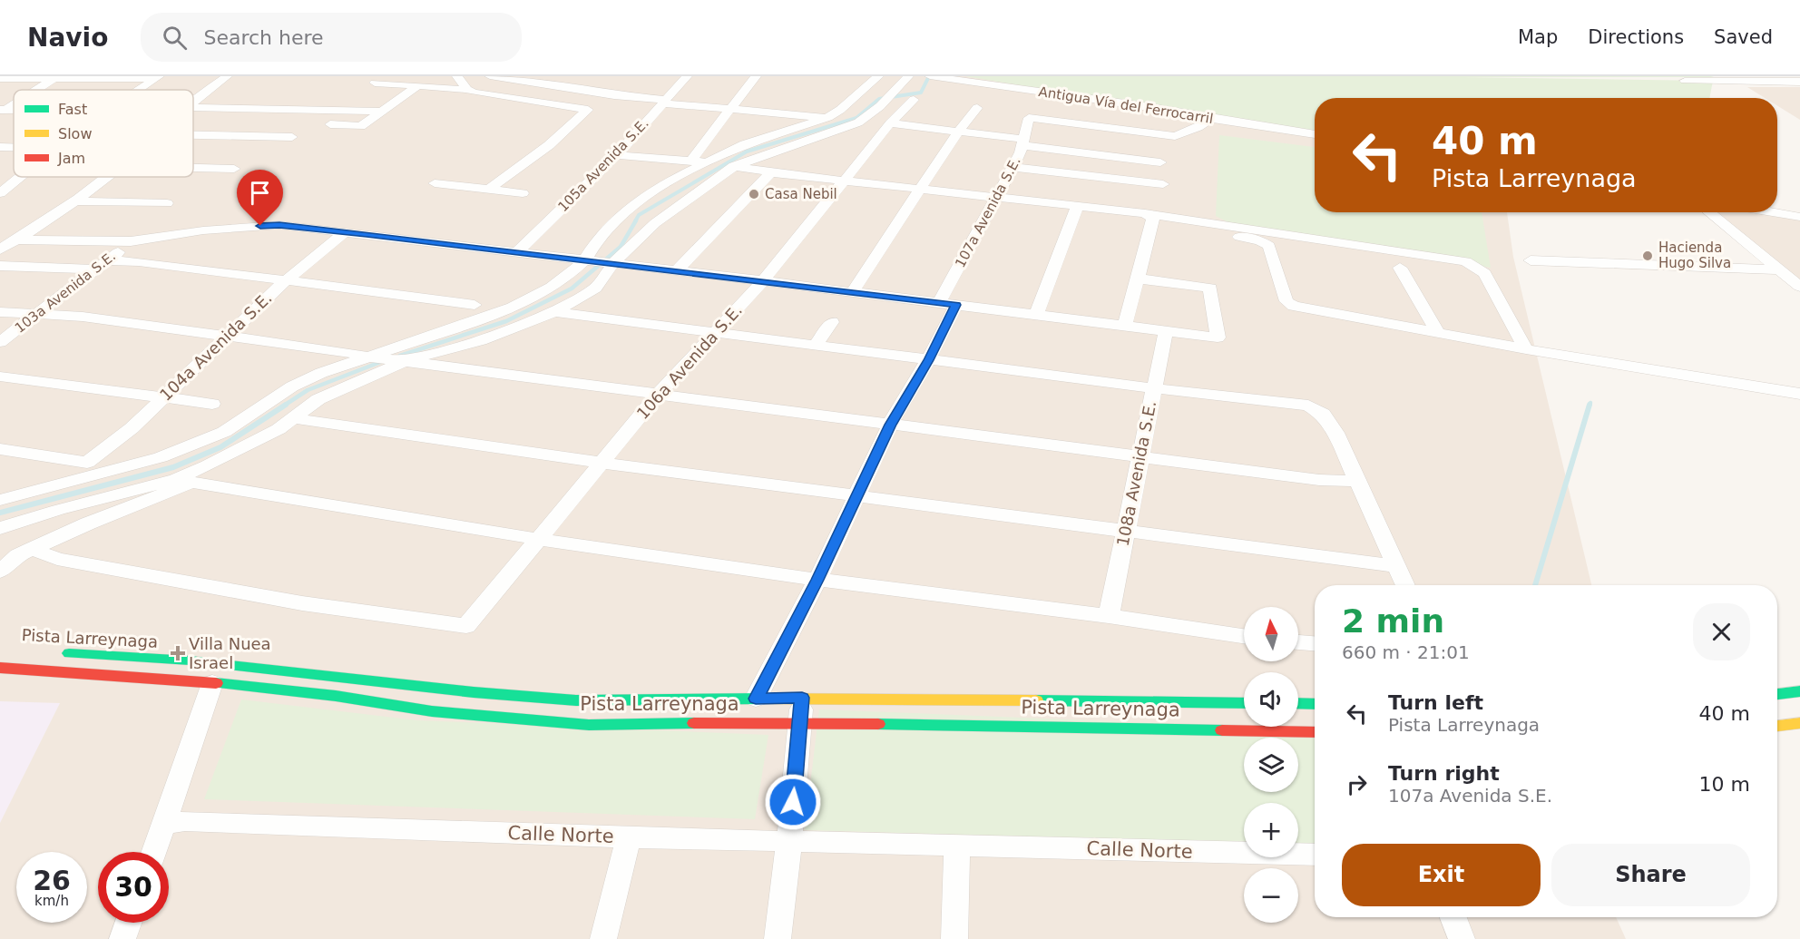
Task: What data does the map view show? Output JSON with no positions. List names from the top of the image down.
{
  "streets": {
    "main road": ["Pista Larreynaga"],
    "street": [
      "Antigua Vía del Ferrocarril",
      "105a Avenida S.E.",
      "107a Avenida S.E.",
      "103a Avenida S.E.",
      "104a Avenida S.E.",
      "106a Avenida S.E.",
      "108a Avenida S.E.",
      "Calle Norte"
    ]
  },
  "crossings": [
    ["Antigua Vía del Ferrocarril", "107a Avenida S.E."],
    ["107a Avenida S.E.", "Pista Larreynaga"]
  ],
  "places": {
    "other": ["Casa Nebil", "Hacienda Hugo Silva"],
    "health": ["Villa Nuea Israel"]
  },
  "legend": ["Fast", "Slow", "Jam"],
  "north": "top",
  "page": {
    "header": "Navio",
    "search": "Search here",
    "nav": ["Map", "Directions", "Saved"],
    "turn": ["40 m", "Pista Larreynaga"],
    "heading": ["2 min", "660 m · 21:01"],
    "map_buttons": ["+", "−"],
    "list": [
      {
        "name": "Turn left",
        "note": "Pista Larreynaga",
        "value": "40 m"
      },
      {
        "name": "Turn right",
        "note": "107a Avenida S.E.",
        "value": "10 m"
      }
    ],
    "buttons": ["Exit", "Share"],
    "speed": "26 km/h",
    "limit": "30"
  }
}
